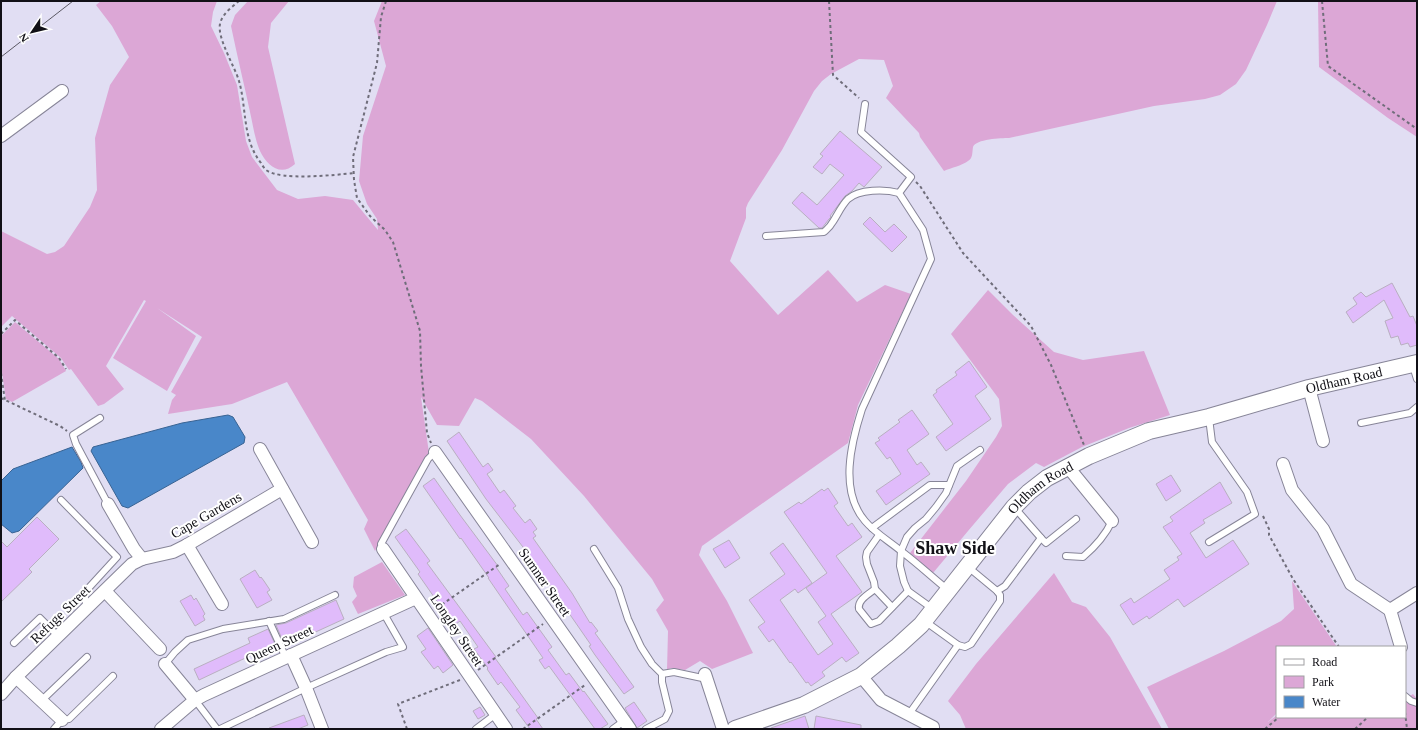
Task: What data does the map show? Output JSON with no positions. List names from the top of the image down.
{
  "streets": {
    "main road": ["Oldham Road"],
    "street": [
      "Cape Gardens",
      "Sumner Street",
      "Refuge Street",
      "Longley Street",
      "Queen Street"
    ]
  },
  "crossings": [
    ["Cape Gardens", "Refuge Street"],
    ["Longley Street", "Queen Street"]
  ],
  "districts": ["Shaw Side"],
  "legend": ["Road", "Park", "Water"],
  "north": "bottom left"
}
